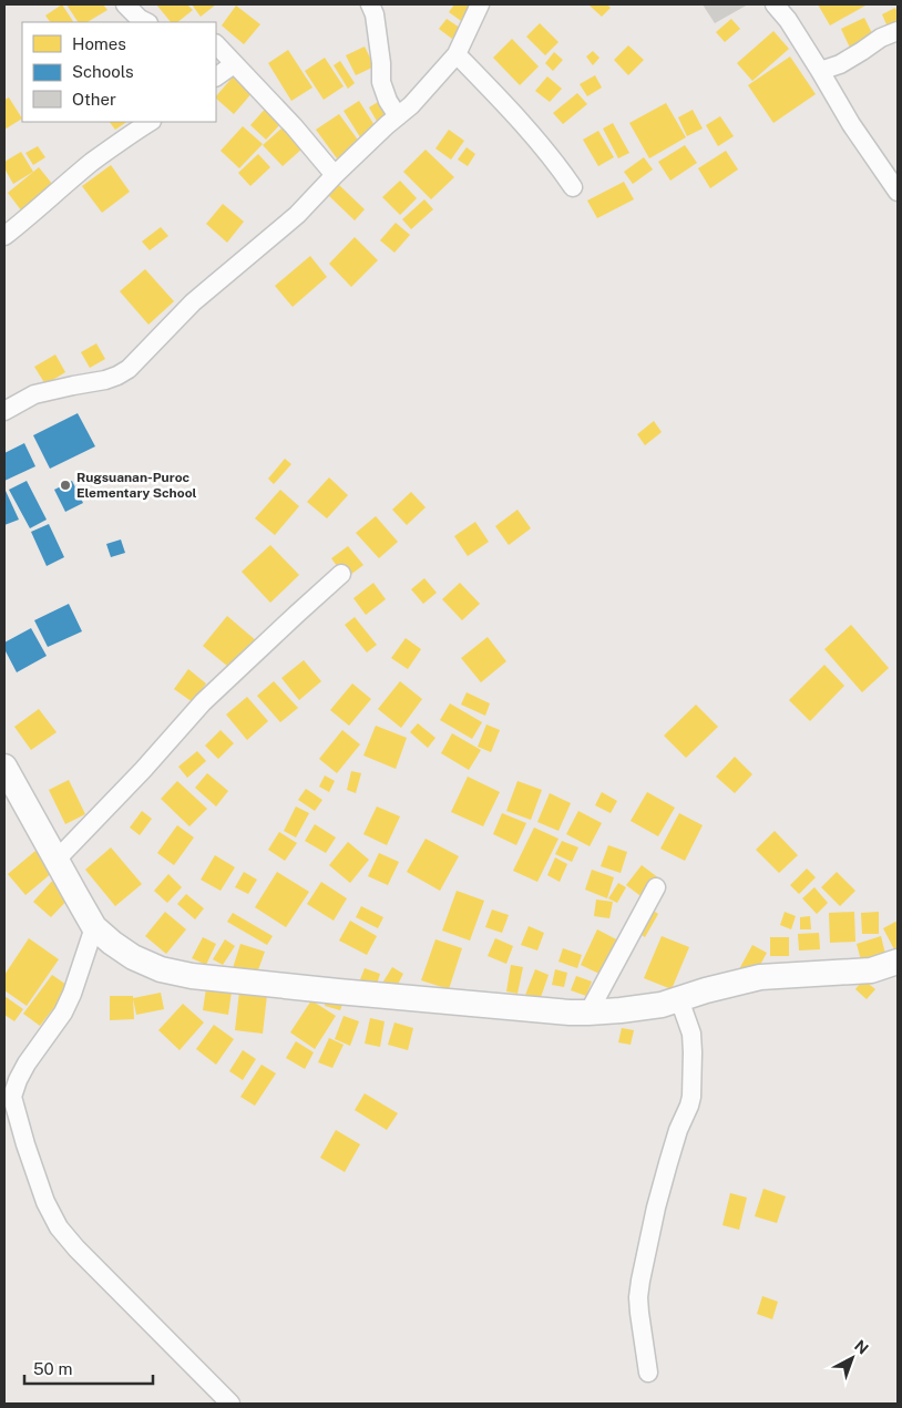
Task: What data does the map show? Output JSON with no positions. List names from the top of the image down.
{
  "places": ["Rugsuanan-Puroc Elementary School"],
  "legend": ["Homes", "Schools", "Other"],
  "scale_bar": "50 m",
  "north": "top right"
}
